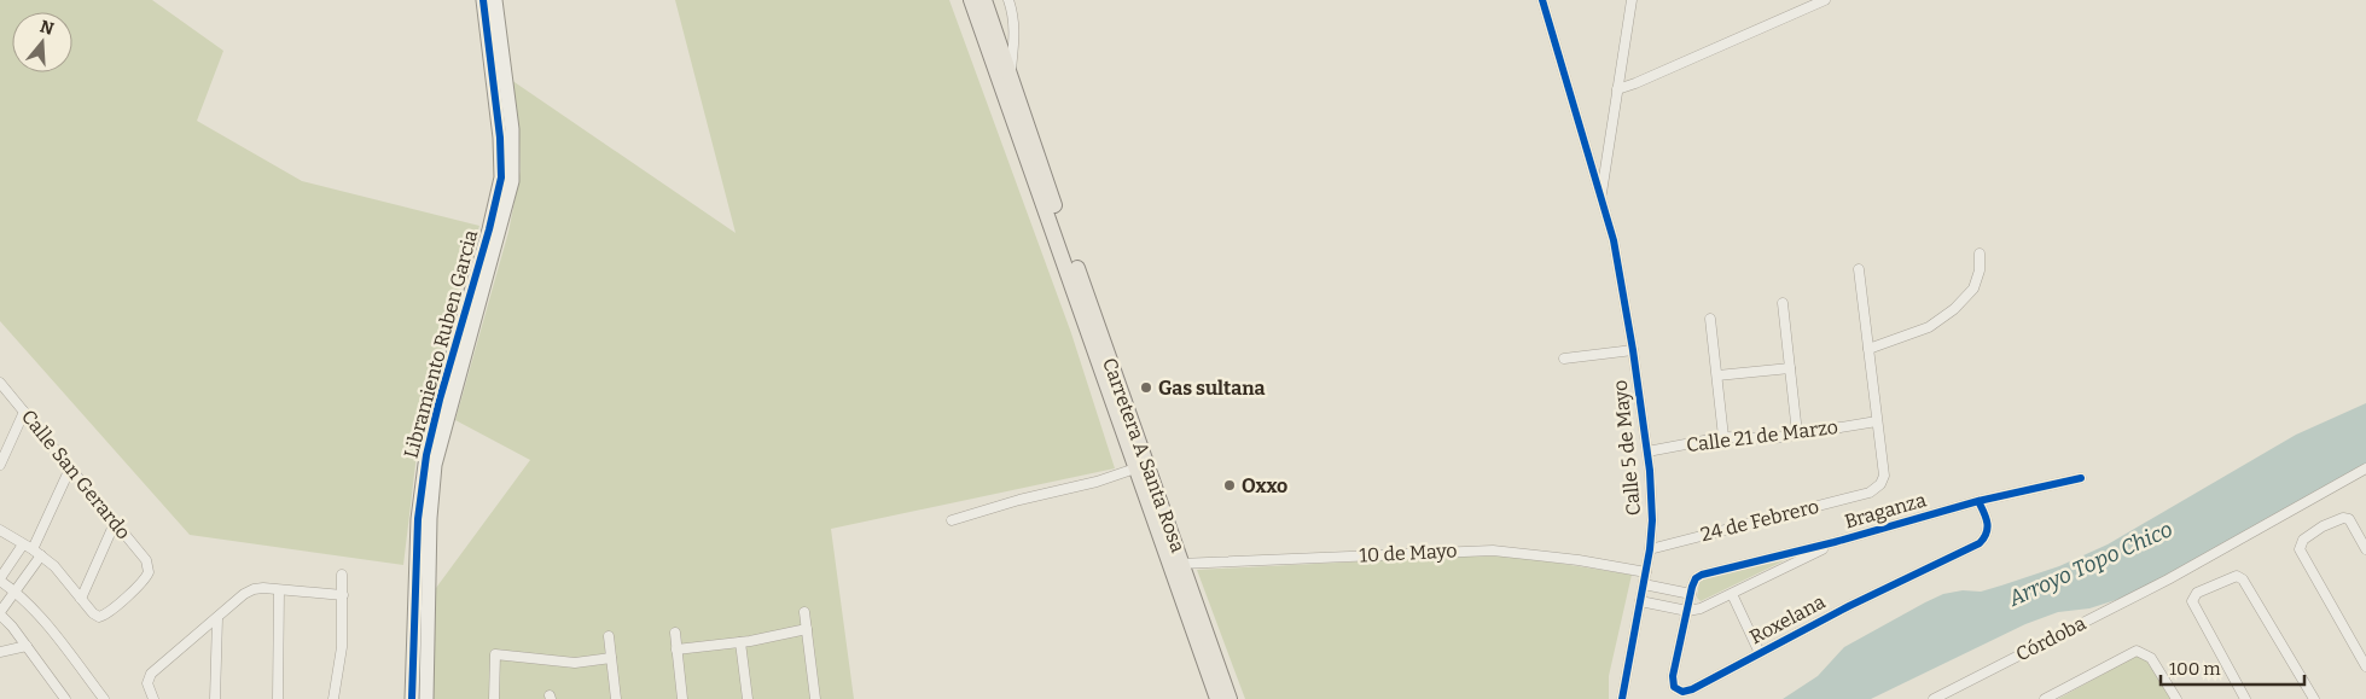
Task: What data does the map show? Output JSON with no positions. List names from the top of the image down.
{
  "streets": {
    "main road": ["Carretera A Santa Rosa"],
    "street": [
      "Libramiento Ruben Garcia",
      "Calle 21 de Marzo",
      "Calle 5 de Mayo",
      "Calle San Gerardo",
      "Braganza",
      "24 de Febrero",
      "10 de Mayo",
      "Roxelana",
      "Córdoba"
    ]
  },
  "crossings": [
    ["Calle 21 de Marzo", "Calle 5 de Mayo"],
    ["Calle 21 de Marzo", "24 de Febrero"],
    ["Calle 5 de Mayo", "24 de Febrero"],
    ["Calle 5 de Mayo", "10 de Mayo"],
    ["Carretera A Santa Rosa", "10 de Mayo"],
    ["Braganza", "Roxelana"]
  ],
  "water": ["Arroyo Topo Chico"],
  "places": ["Gas sultana", "Oxxo"],
  "scale_bar": "100 m",
  "north": "top"
}
